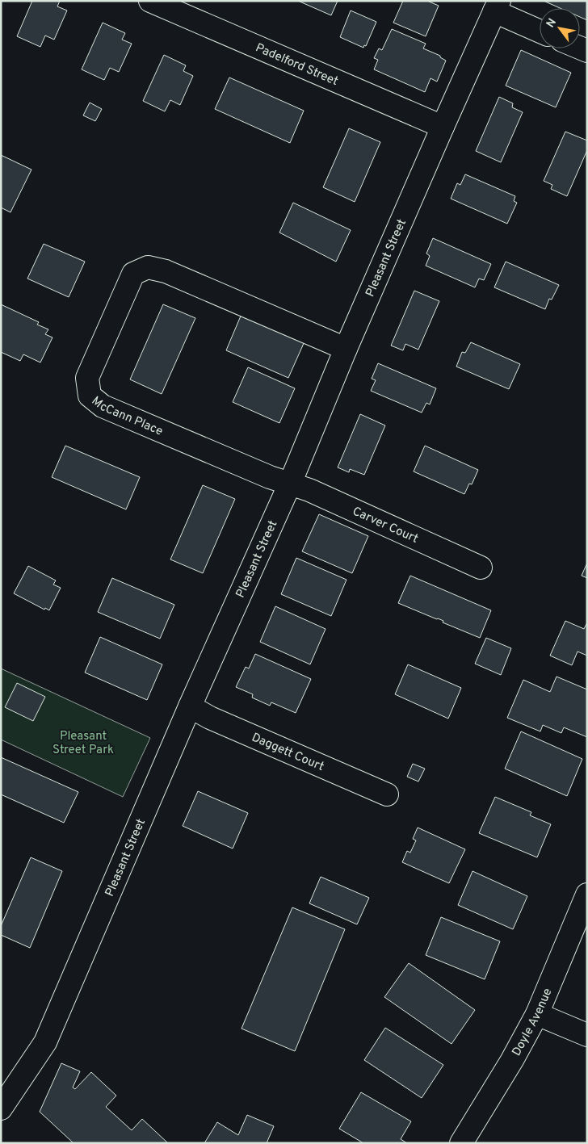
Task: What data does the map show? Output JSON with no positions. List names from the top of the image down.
{
  "streets": {
    "street": [
      "Padelford Street",
      "Pleasant Street",
      "McCann Place",
      "Carver Court",
      "Daggett Court",
      "Doyle Avenue"
    ]
  },
  "crossings": [
    ["Padelford Street", "Pleasant Street"],
    ["Pleasant Street", "McCann Place"],
    ["Pleasant Street", "Carver Court"],
    ["Pleasant Street", "Daggett Court"],
    ["McCann Place", "Carver Court"]
  ],
  "parks": ["Pleasant Street Park"],
  "north": "top left"
}
